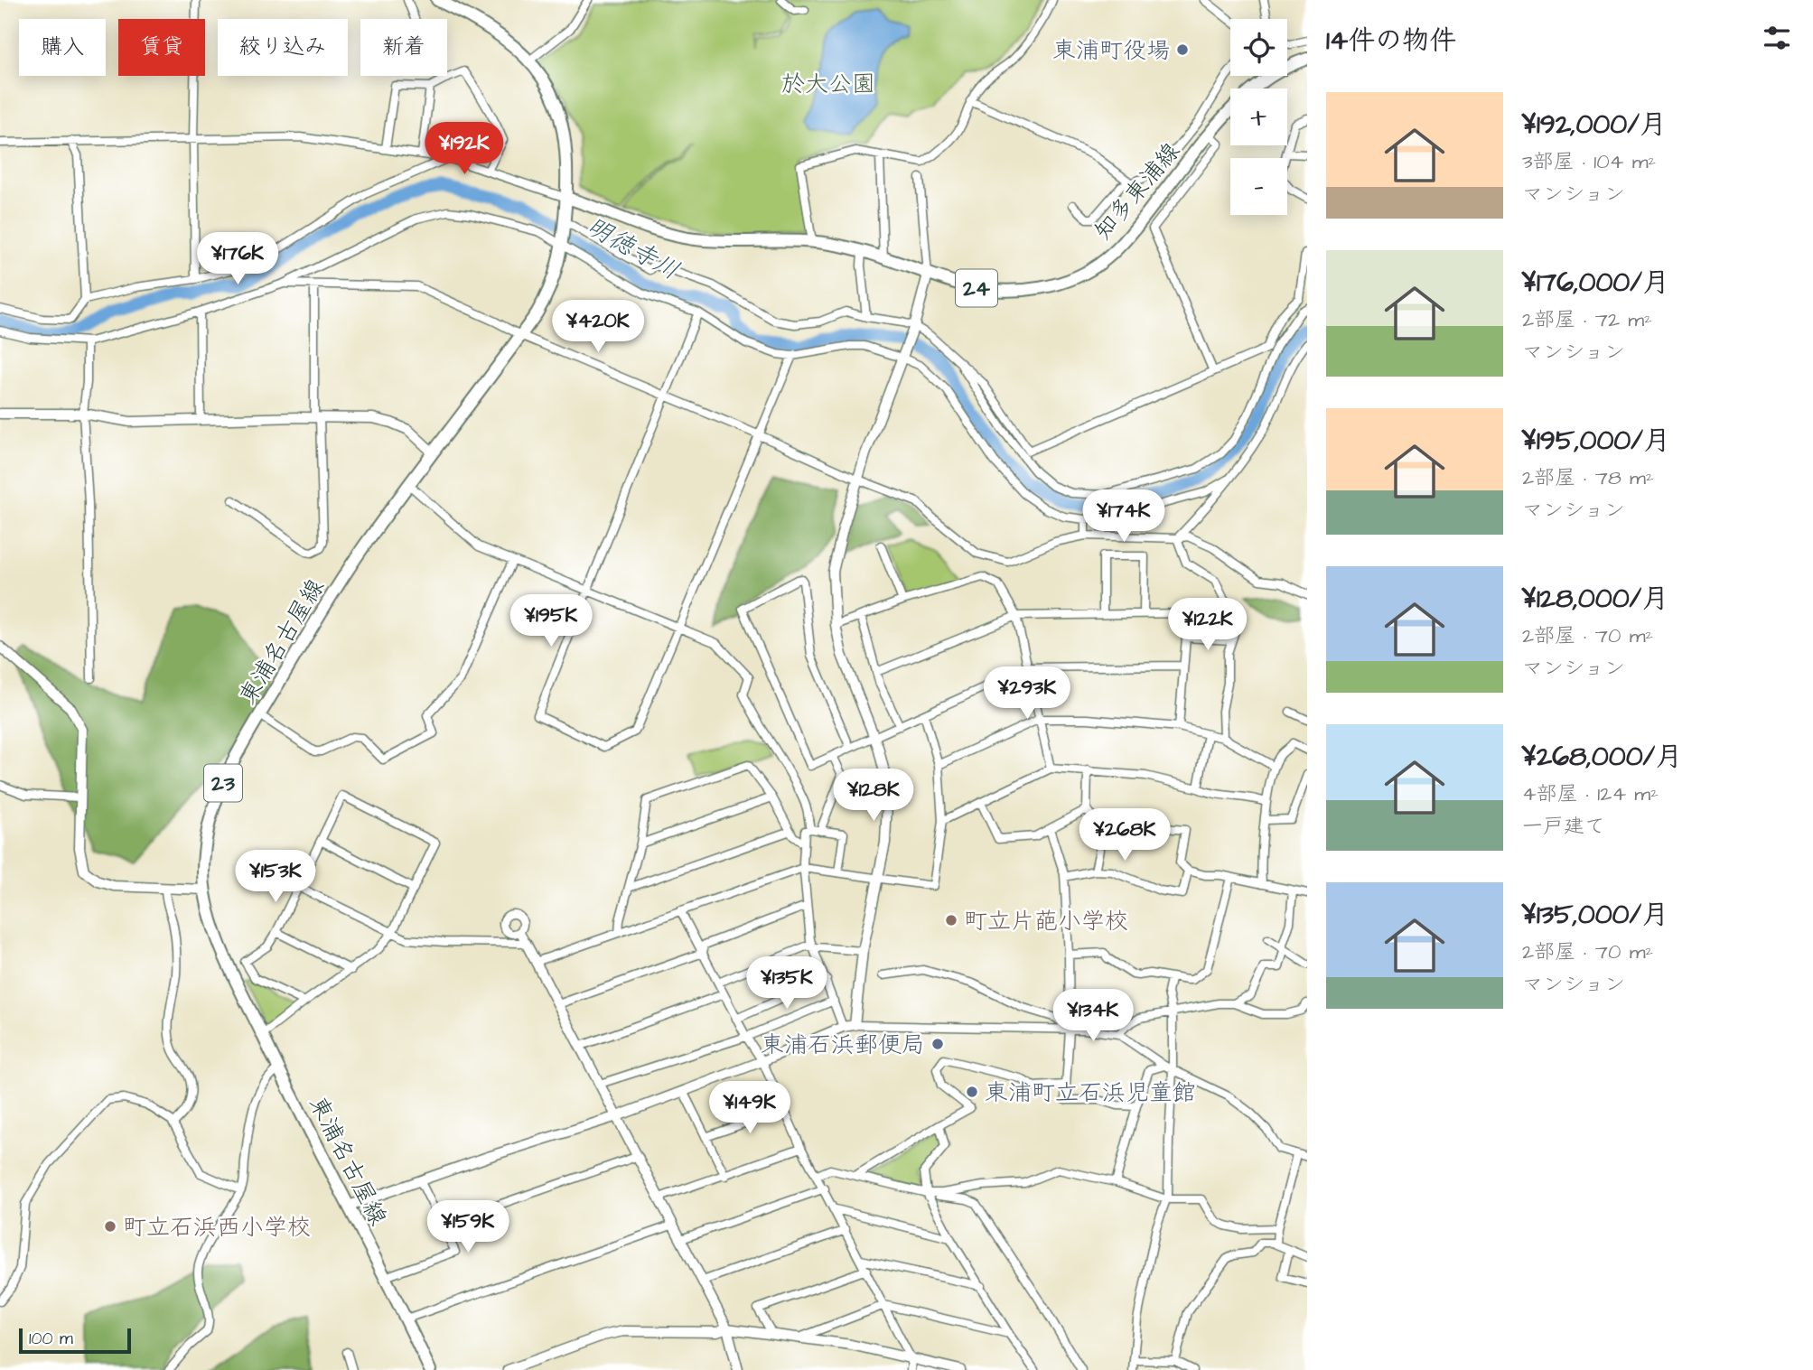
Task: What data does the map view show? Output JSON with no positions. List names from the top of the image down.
{
  "streets": {
    "main road": [
      "知多東浦線",
      "24",
      "東浦名古屋線",
      "23"
    ]
  },
  "crossings": [
    ["知多東浦線", "東浦名古屋線"]
  ],
  "water": ["明徳寺川"],
  "parks": ["於大公園"],
  "places": [
    "東浦町役場",
    "町立片葩小学校",
    "東浦石浜郵便局",
    "東浦町立石浜児童館",
    "町立石浜西小学校"
  ],
  "scale_bar": "100 m",
  "page": {
    "heading": "14件の物件",
    "map_buttons": ["+", "−"],
    "chip": [
      "購入",
      "賃貸",
      "絞り込み",
      "新着"
    ],
    "list": [
      {
        "name": "¥192,000/月",
        "note": "3部屋 · 104 m² · マンション"
      },
      {
        "name": "¥176,000/月",
        "note": "2部屋 · 72 m² · マンション"
      },
      {
        "name": "¥195,000/月",
        "note": "2部屋 · 78 m² · マンション"
      },
      {
        "name": "¥128,000/月",
        "note": "2部屋 · 70 m² · マンション"
      },
      {
        "name": "¥268,000/月",
        "note": "4部屋 · 124 m² · 一戸建て"
      },
      {
        "name": "¥135,000/月",
        "note": "2部屋 · 70 m² · マンション"
      }
    ],
    "price": [
      "¥192K",
      "¥176K",
      "¥420K",
      "¥174K",
      "¥195K",
      "¥122K",
      "¥293K",
      "¥128K",
      "¥268K",
      "¥153K",
      "¥135K",
      "¥134K",
      "¥149K",
      "¥159K"
    ],
    "scale": "100 m"
  }
}
